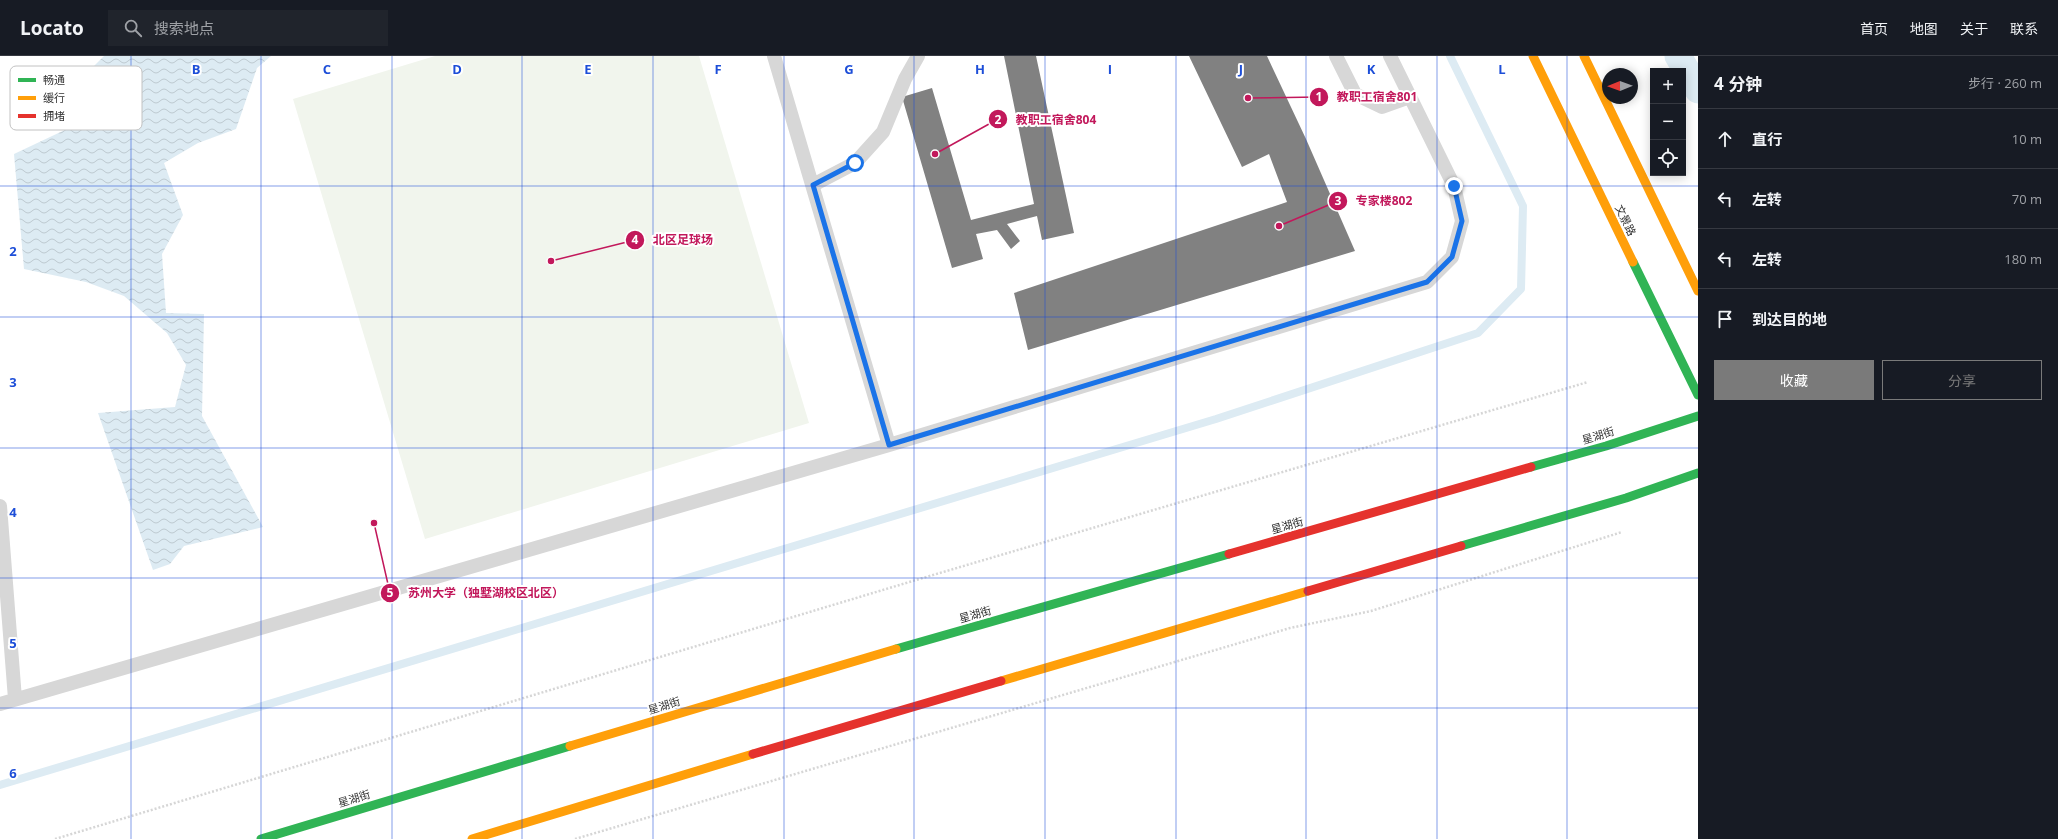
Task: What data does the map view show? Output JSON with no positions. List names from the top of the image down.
{
  "streets": {
    "main road": ["文景路", "星湖街"]
  },
  "places": [
    "教职工宿舍801",
    "教职工宿舍804",
    "专家楼802",
    "北区足球场",
    "苏州大学（独墅湖校区北区）"
  ],
  "legend": ["畅通", "缓行", "拥堵"],
  "north": "left",
  "page": {
    "header": "Locato",
    "search": "搜索地点",
    "nav": [
      "首页",
      "地图",
      "关于",
      "联系"
    ],
    "heading": ["4 分钟", "步行 · 260 m"],
    "map_buttons": ["+", "−"],
    "list": [
      ["直行", "10 m"],
      ["左转", "70 m"],
      ["左转", "180 m"],
      "到达目的地"
    ],
    "buttons": ["收藏", "分享"]
  },
  "grid": {
    "columns": [
      "B",
      "C",
      "D",
      "E",
      "F",
      "G",
      "H",
      "I",
      "J",
      "K",
      "L"
    ],
    "rows": [
      "2",
      "3",
      "4",
      "5",
      "6"
    ]
  }
}
